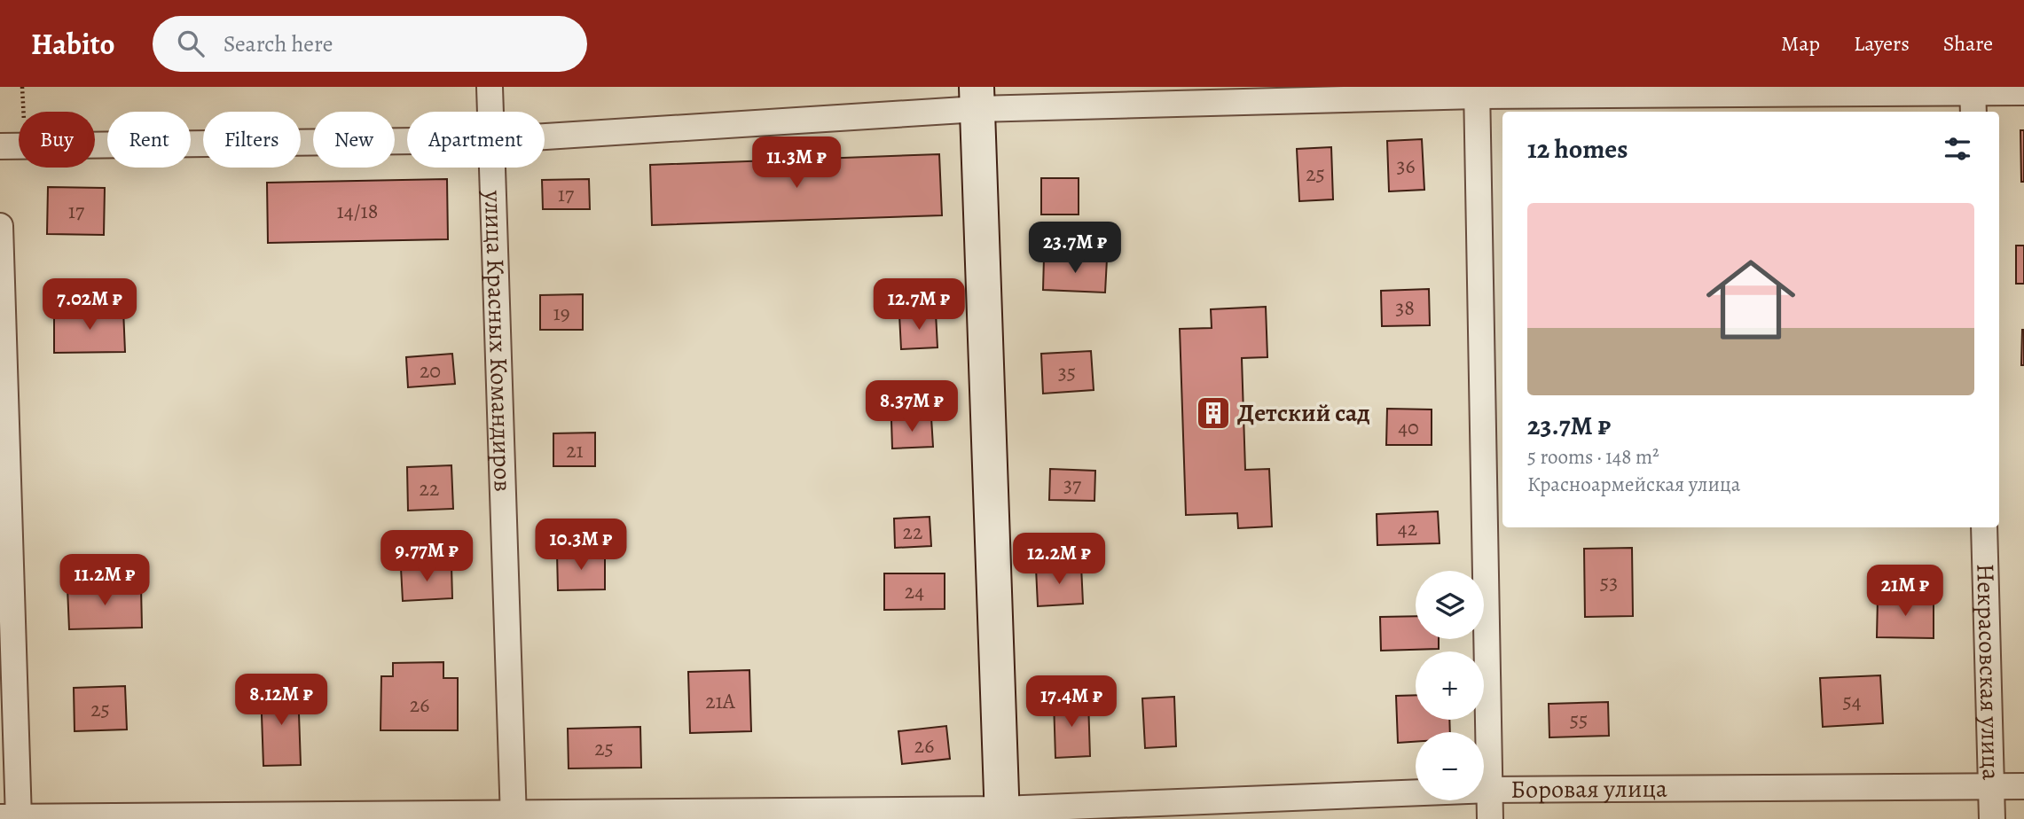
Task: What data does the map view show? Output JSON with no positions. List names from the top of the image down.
{
  "streets": {
    "street": ["улица Красных Командиров", "Некрасовская улица", "Боровая улица"]
  },
  "crossings": [
    ["улица Красных Командиров", "Боровая улица"],
    ["Некрасовская улица", "Боровая улица"]
  ],
  "places": {
    "building": ["Детский сад"]
  },
  "house_numbers": [
    "36",
    "25",
    "17",
    "17",
    "14/18",
    "38",
    "19",
    "20",
    "35",
    "40",
    "21",
    "37",
    "22",
    "42",
    "22",
    "53",
    "24",
    "21А",
    "54",
    "26",
    "25",
    "55",
    "26",
    "25"
  ],
  "page": {
    "header": "Habito",
    "search": "Search here",
    "nav": ["Map", "Layers", "Share"],
    "chip": [
      "Buy",
      "Rent",
      "Filters",
      "New",
      "Apartment"
    ],
    "heading": "12 homes",
    "price": [
      "11.3M ₽",
      "23.7M ₽",
      "7.02M ₽",
      "12.7M ₽",
      "8.37M ₽",
      "10.3M ₽",
      "9.77M ₽",
      "12.2M ₽",
      "11.2M ₽",
      "21M ₽",
      "8.12M ₽",
      "17.4M ₽"
    ],
    "list": [
      {
        "name": "23.7M ₽",
        "note": "5 rooms · 148 m² · Красноармейская улица"
      }
    ],
    "map_buttons": ["+", "−"]
  }
}
